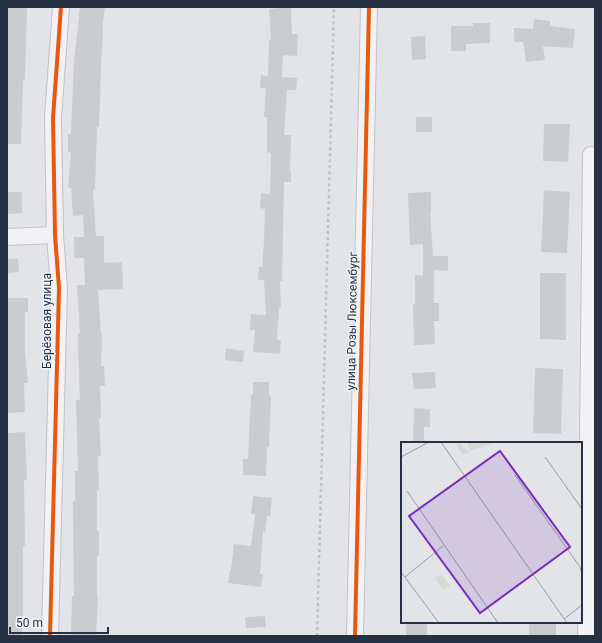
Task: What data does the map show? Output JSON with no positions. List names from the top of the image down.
{
  "streets": {
    "street": ["Берёзовая улица", "улица Розы Люксембург"]
  },
  "scale_bar": "50 m"
}
